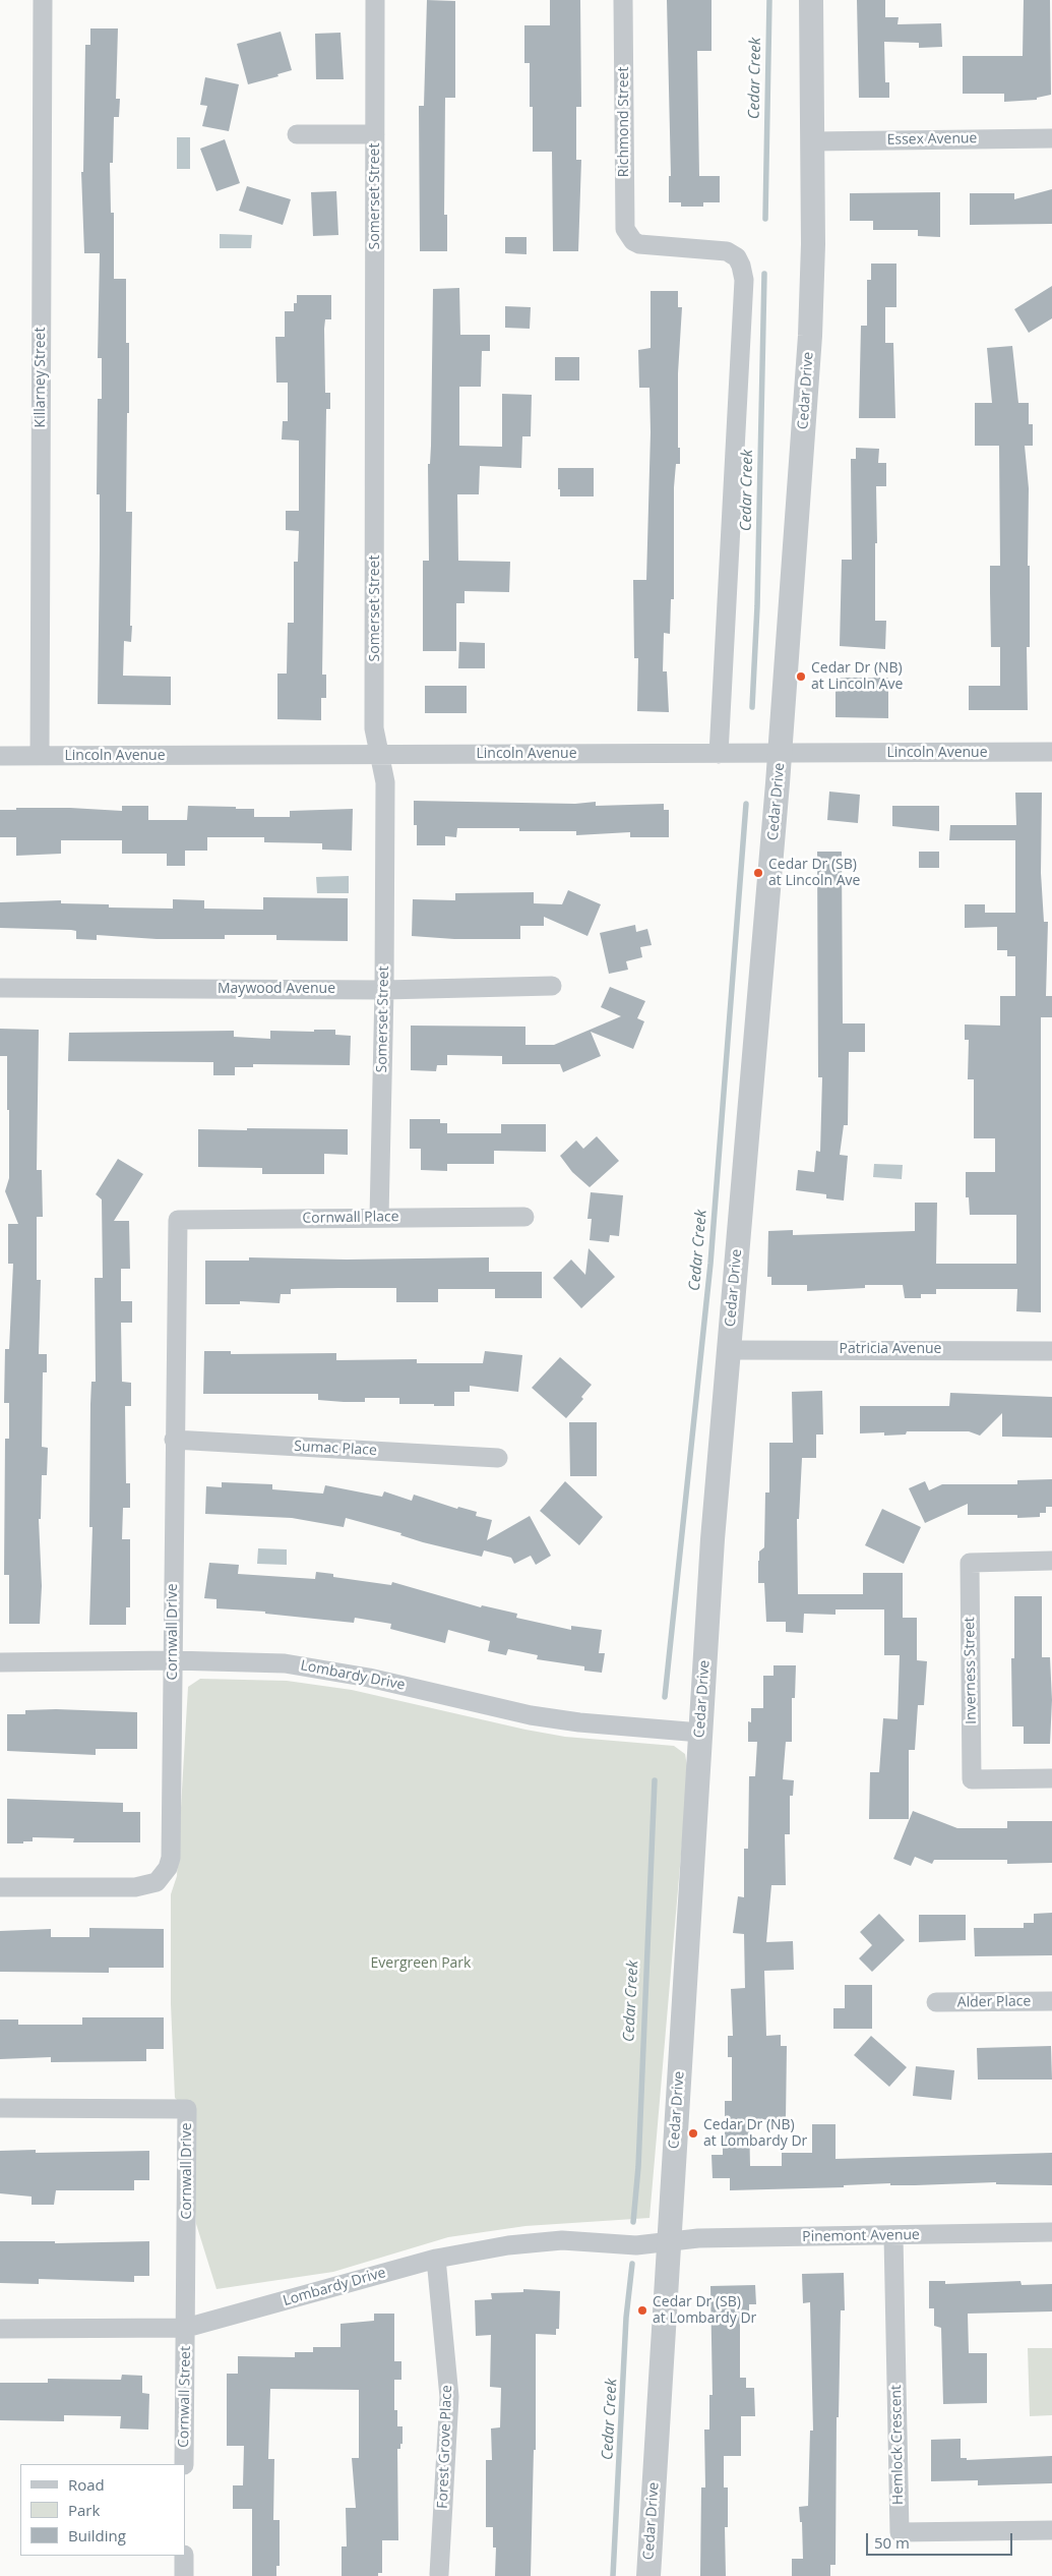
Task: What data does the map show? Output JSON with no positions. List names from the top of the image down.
{
  "streets": {
    "street": [
      "Richmond Street",
      "Essex Avenue",
      "Somerset Street",
      "Killarney Street",
      "Cedar Drive",
      "Lincoln Avenue",
      "Maywood Avenue",
      "Cornwall Place",
      "Patricia Avenue",
      "Sumac Place",
      "Cornwall Drive",
      "Inverness Street",
      "Lombardy Drive",
      "Alder Place",
      "Pinemont Avenue",
      "Cornwall Street",
      "Hemlock Crescent",
      "Forest Grove Place"
    ]
  },
  "crossings": [
    ["Richmond Street", "Lincoln Avenue"],
    ["Essex Avenue", "Cedar Drive"],
    ["Somerset Street", "Lincoln Avenue"],
    ["Somerset Street", "Maywood Avenue"],
    ["Somerset Street", "Cornwall Place"],
    ["Killarney Street", "Lincoln Avenue"],
    ["Cedar Drive", "Lincoln Avenue"],
    ["Cedar Drive", "Patricia Avenue"],
    ["Cedar Drive", "Lombardy Drive"],
    ["Cedar Drive", "Pinemont Avenue"],
    ["Cornwall Place", "Cornwall Drive"],
    ["Sumac Place", "Cornwall Drive"],
    ["Cornwall Drive", "Lombardy Drive"],
    ["Cornwall Drive", "Cornwall Street"],
    ["Lombardy Drive", "Pinemont Avenue"],
    ["Lombardy Drive", "Cornwall Street"],
    ["Lombardy Drive", "Forest Grove Place"],
    ["Pinemont Avenue", "Hemlock Crescent"]
  ],
  "water": ["Cedar Creek"],
  "parks": ["Evergreen Park"],
  "places": [
    "Cedar Dr (NB) at Lincoln Ave",
    "Cedar Dr (SB) at Lincoln Ave",
    "Cedar Dr (NB) at Lombardy Dr",
    "Cedar Dr (SB) at Lombardy Dr"
  ],
  "legend": ["Road", "Park", "Building"],
  "scale_bar": "50 m"
}
